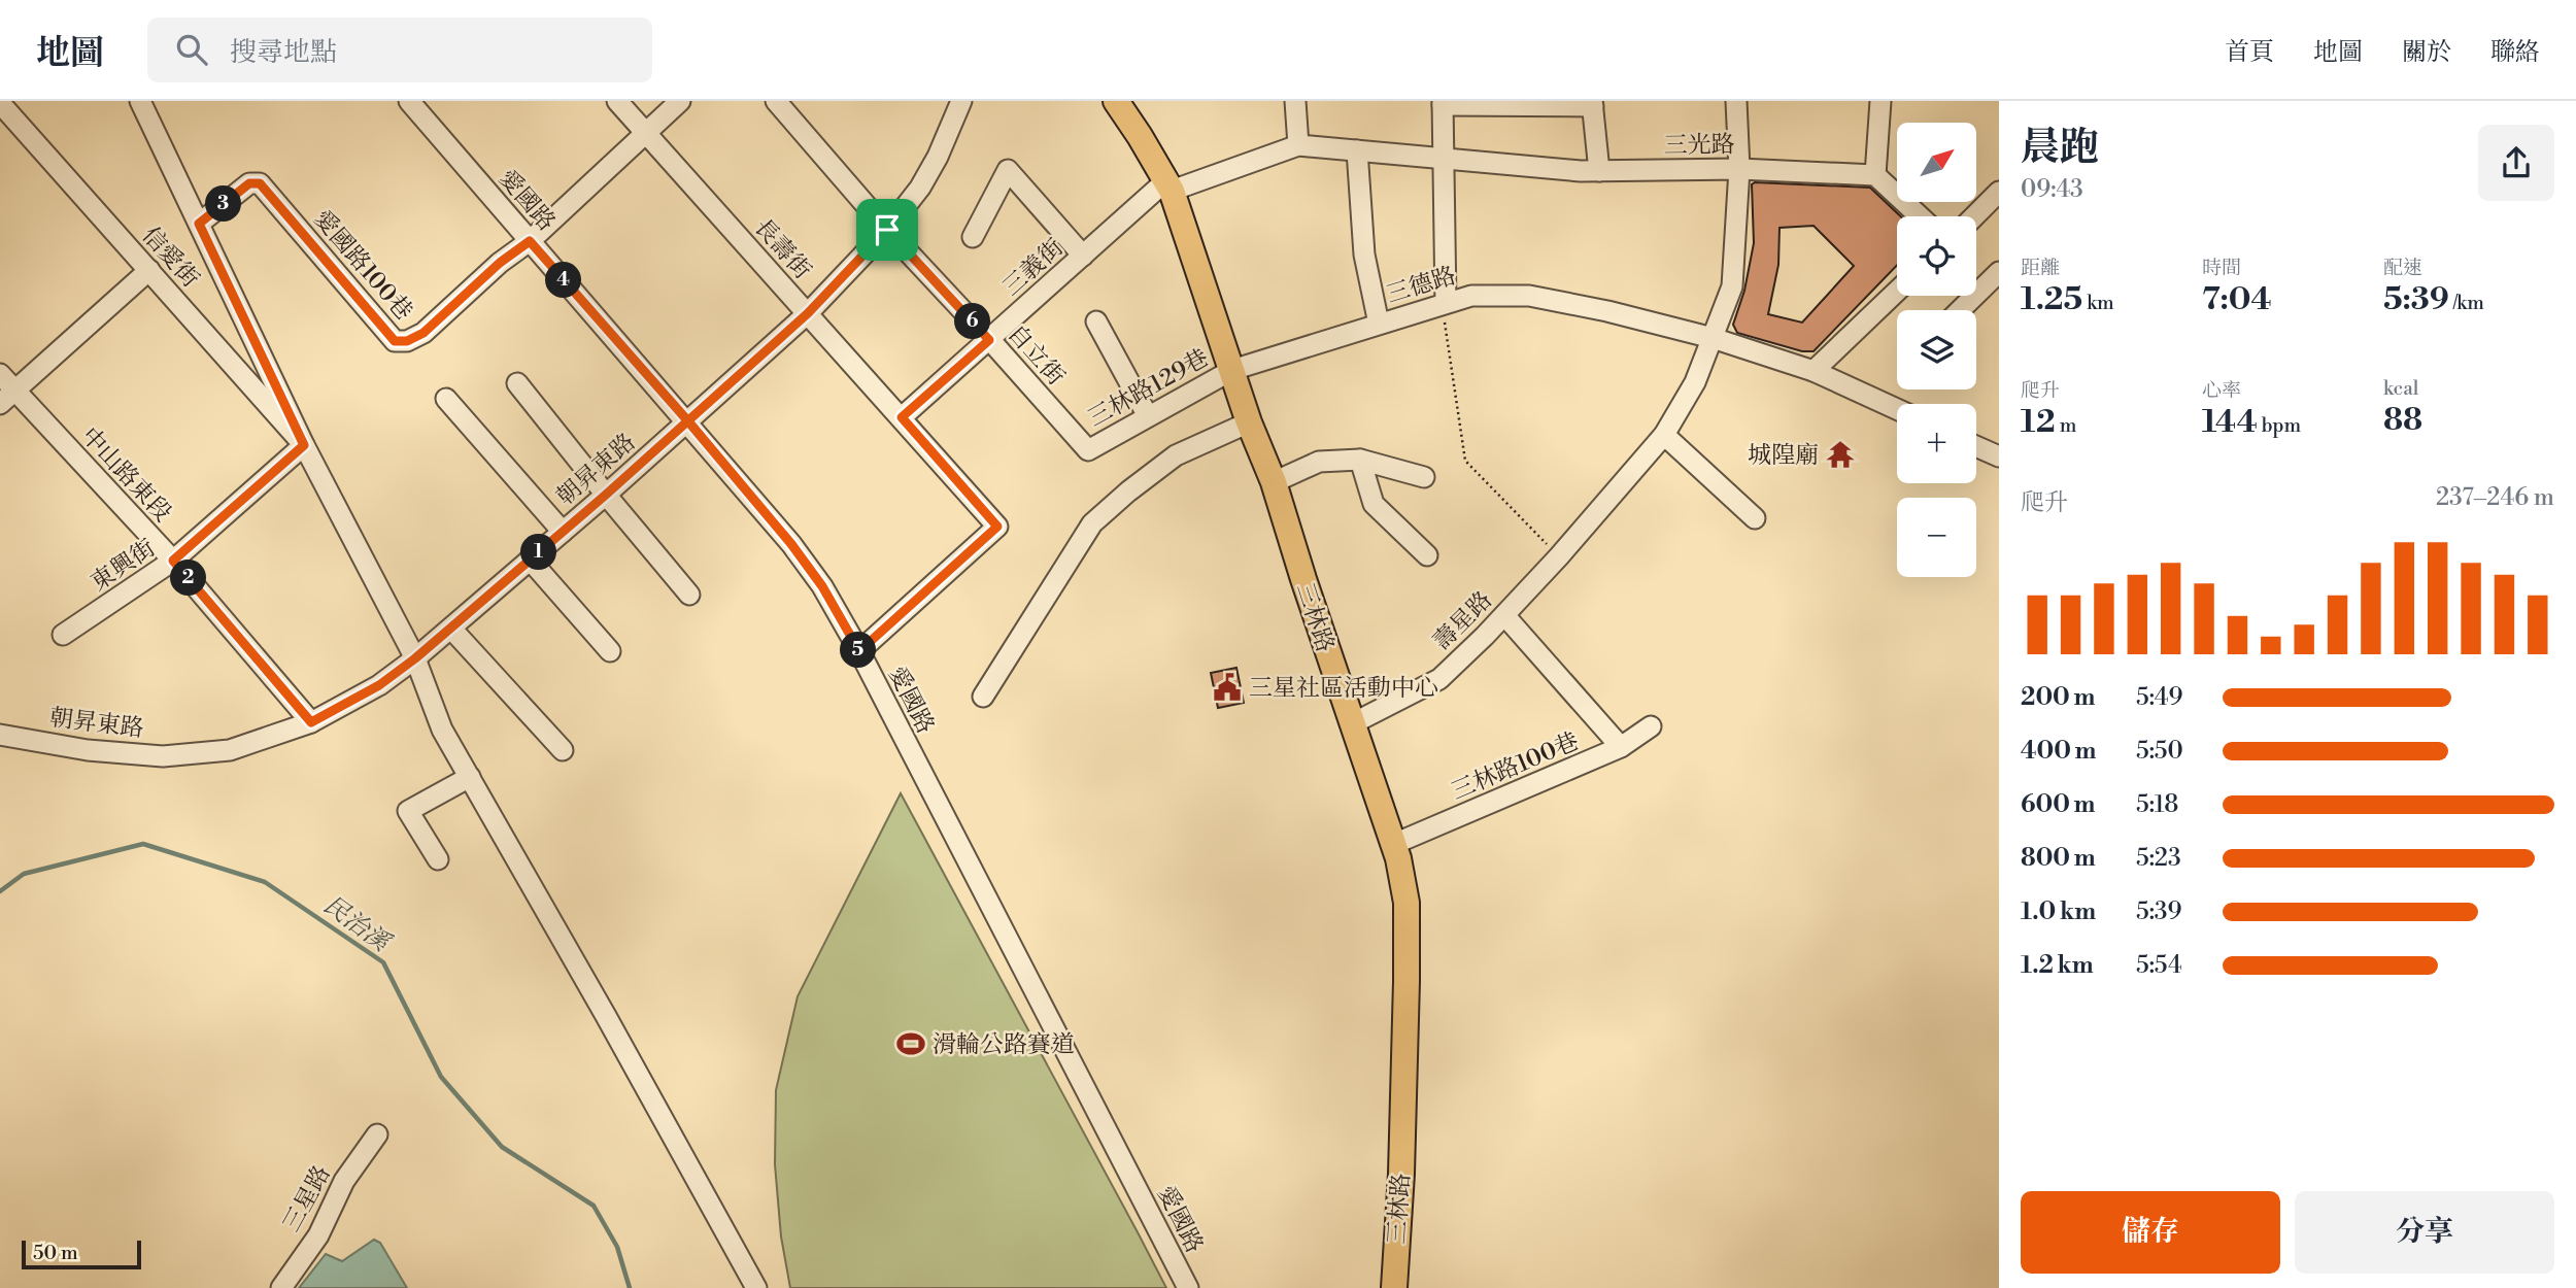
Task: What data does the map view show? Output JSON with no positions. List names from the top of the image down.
{
  "streets": {
    "main road": ["三林路"],
    "street": [
      "三光路",
      "愛國路",
      "長壽街",
      "信愛街",
      "愛國路100巷",
      "三義街",
      "三德路",
      "自立街",
      "三林路129巷",
      "朝昇東路",
      "中山路東段",
      "東興街",
      "壽星路",
      "三林路100巷",
      "三星路"
    ]
  },
  "crossings": [
    ["愛國路", "長壽街"],
    ["愛國路", "愛國路100巷"],
    ["愛國路", "朝昇東路"],
    ["長壽街", "三義街"],
    ["長壽街", "朝昇東路"],
    ["信愛街", "東興街"],
    ["三義街", "自立街"],
    ["三義街", "三林路"],
    ["三德路", "三林路129巷"],
    ["三德路", "三林路"],
    ["自立街", "三林路129巷"],
    ["自立街", "朝昇東路"],
    ["三林路129巷", "三林路"],
    ["朝昇東路", "中山路東段"],
    ["中山路東段", "東興街"],
    ["三林路", "壽星路"],
    ["三林路", "三林路100巷"]
  ],
  "water": ["民治溪"],
  "places": {
    "temple": ["城隍廟"],
    "public building": ["三星社區活動中心"],
    "sports": ["滑輪公路賽道"]
  },
  "scale_bar": "50 m",
  "north": "top right",
  "page": {
    "header": "地圖",
    "search": "搜尋地點",
    "nav": [
      "首頁",
      "地圖",
      "關於",
      "聯絡"
    ],
    "heading": ["晨跑", "09:43"],
    "map_buttons": ["+", "−"],
    "pins": [
      "3",
      "4",
      "6",
      "1",
      "2",
      "5"
    ],
    "stats": [
      ["距離", "1.25 km"],
      ["時間", "7:04"],
      ["配速", "5:39 /km"],
      ["爬升", "12 m"],
      ["心率", "144 bpm"],
      ["kcal", "88"]
    ],
    "chart": ["爬升", "237–246 m"],
    "list": [
      {
        "name": "200 m",
        "note": "5:49"
      },
      {
        "name": "400 m",
        "note": "5:50"
      },
      {
        "name": "600 m",
        "note": "5:18"
      },
      {
        "name": "800 m",
        "note": "5:23"
      },
      {
        "name": "1.0 km",
        "note": "5:39"
      },
      {
        "name": "1.2 km",
        "note": "5:54"
      }
    ],
    "buttons": ["儲存", "分享"],
    "scale": "50 m"
  }
}
